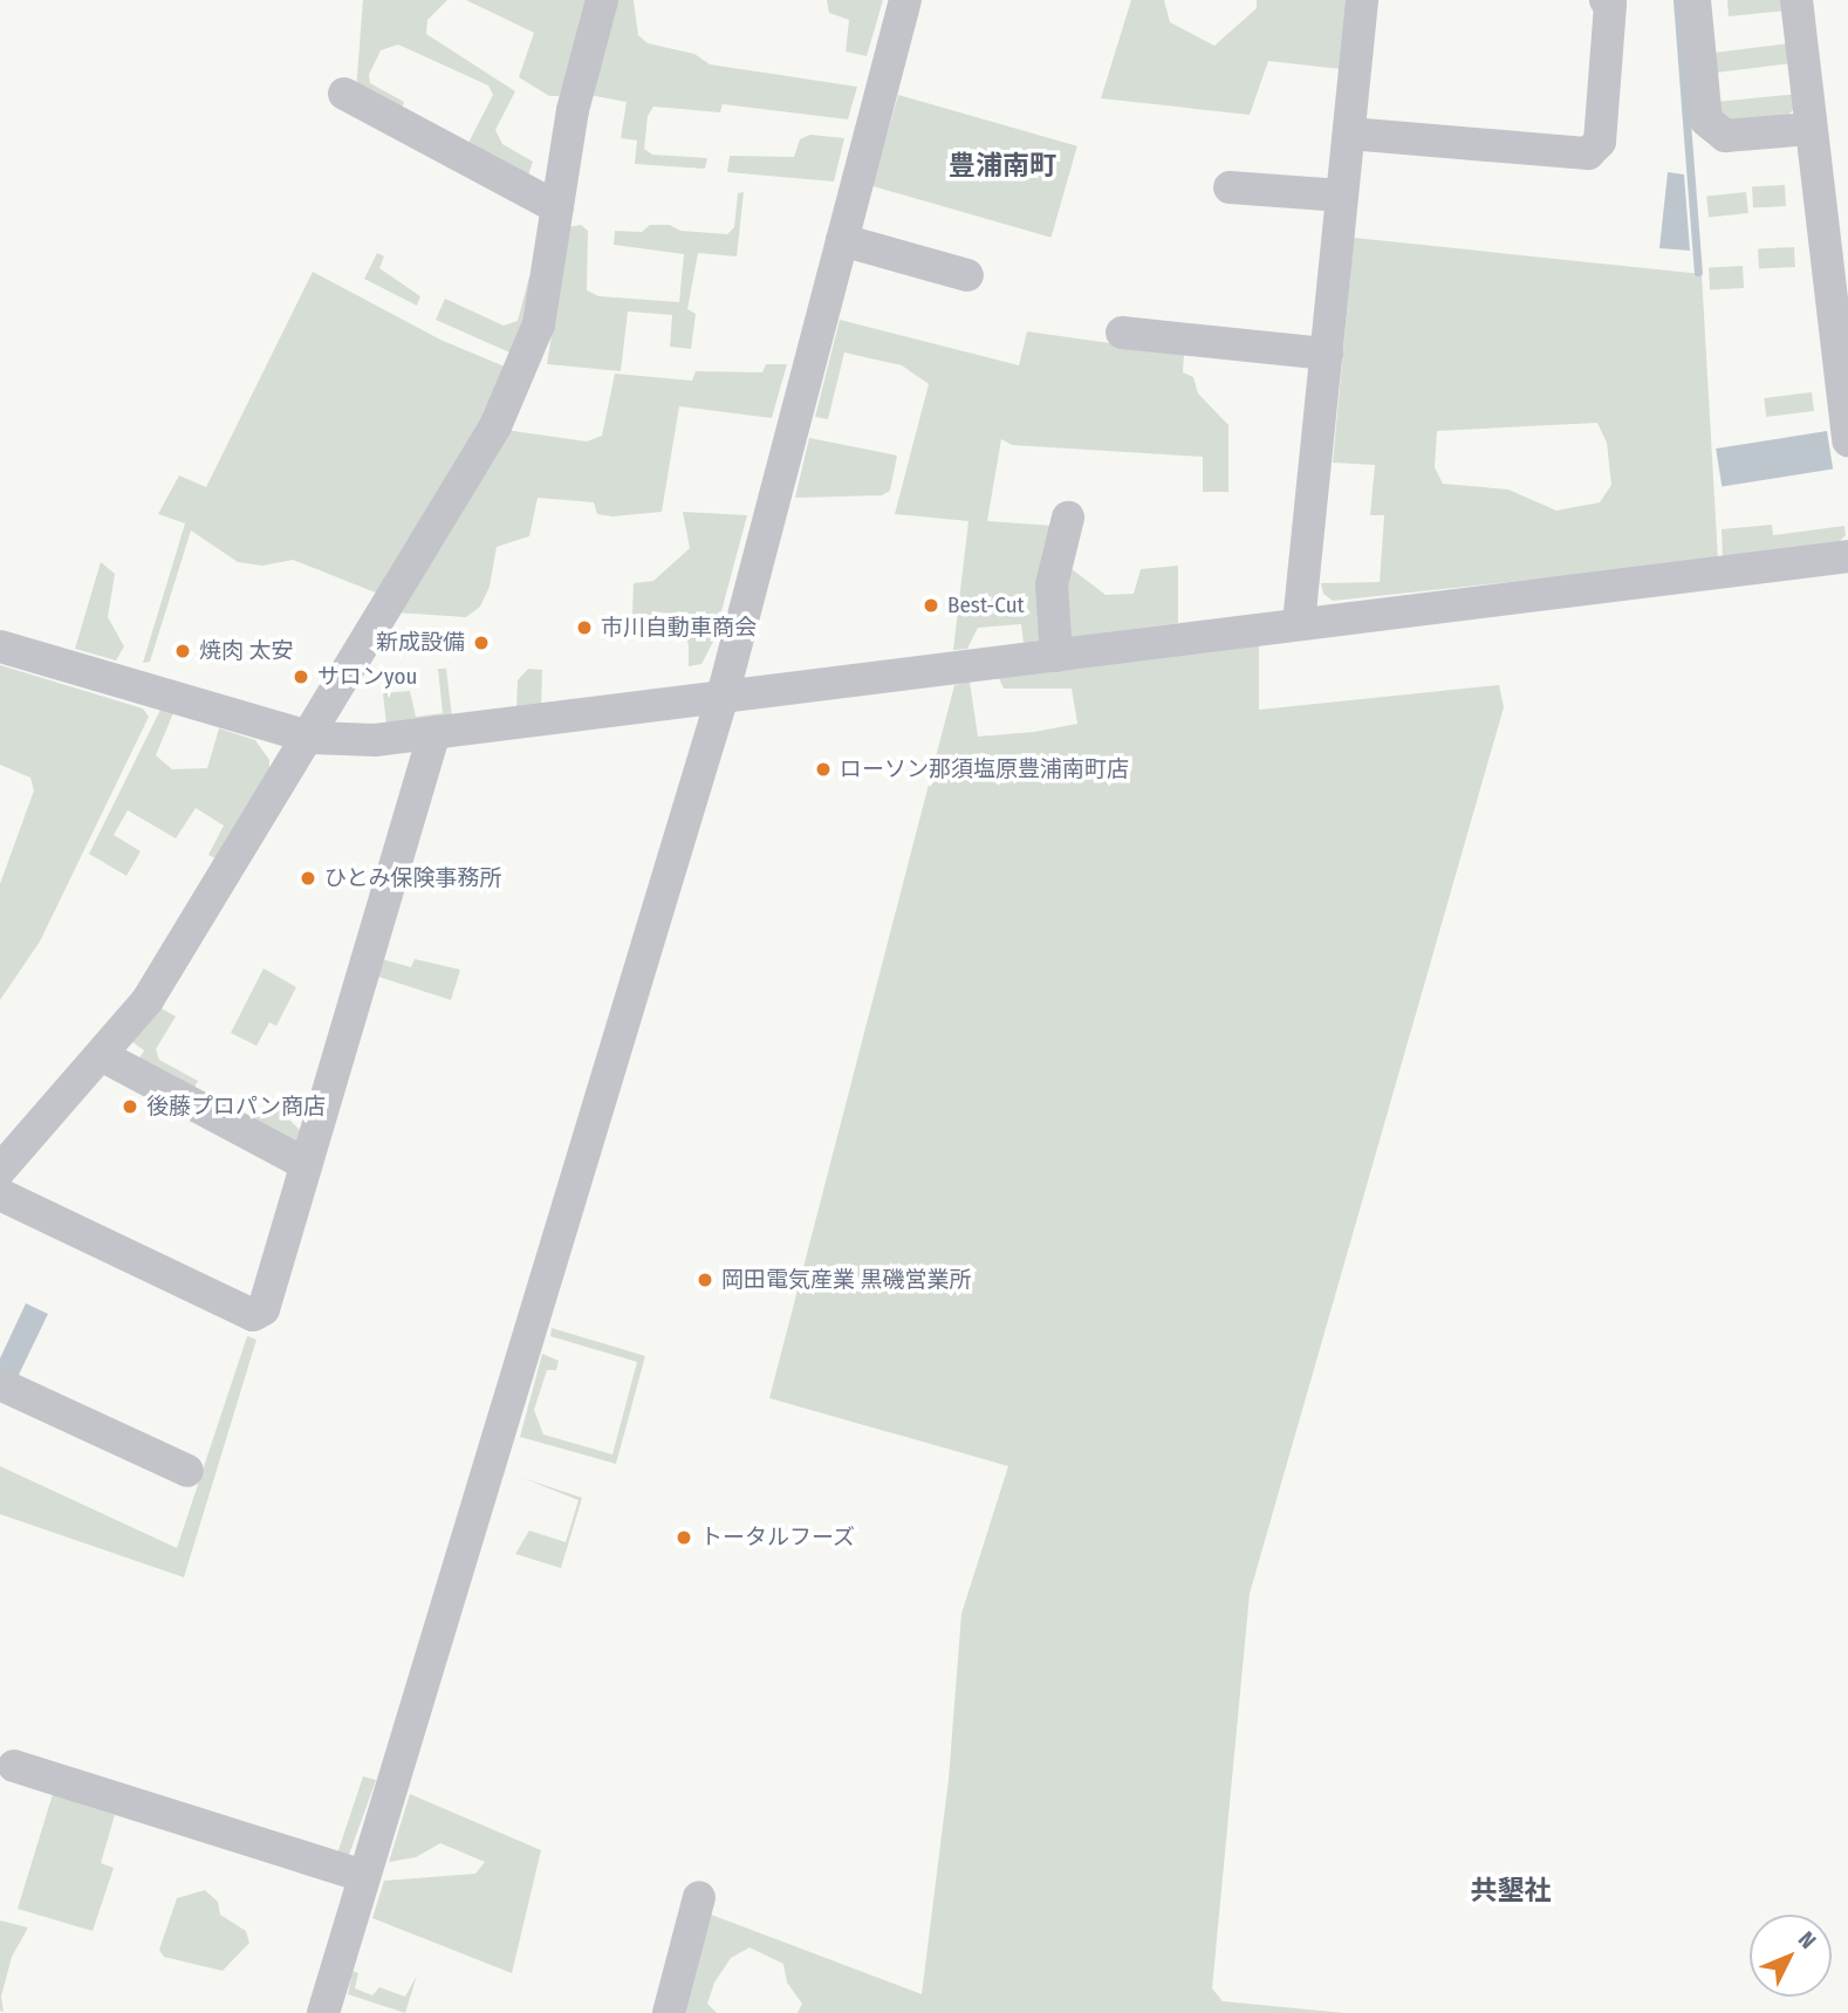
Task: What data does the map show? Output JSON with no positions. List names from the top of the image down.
{
  "districts": ["豊浦南町", "共墾社"],
  "places": [
    "Best-Cut",
    "市川自動車商会",
    "新成設備",
    "焼肉 太安",
    "サロンyou",
    "ローソン那須塩原豊浦南町店",
    "ひとみ保険事務所",
    "後藤プロパン商店",
    "岡田電気産業 黒磯営業所",
    "トータルフーズ"
  ],
  "north": "top right"
}
